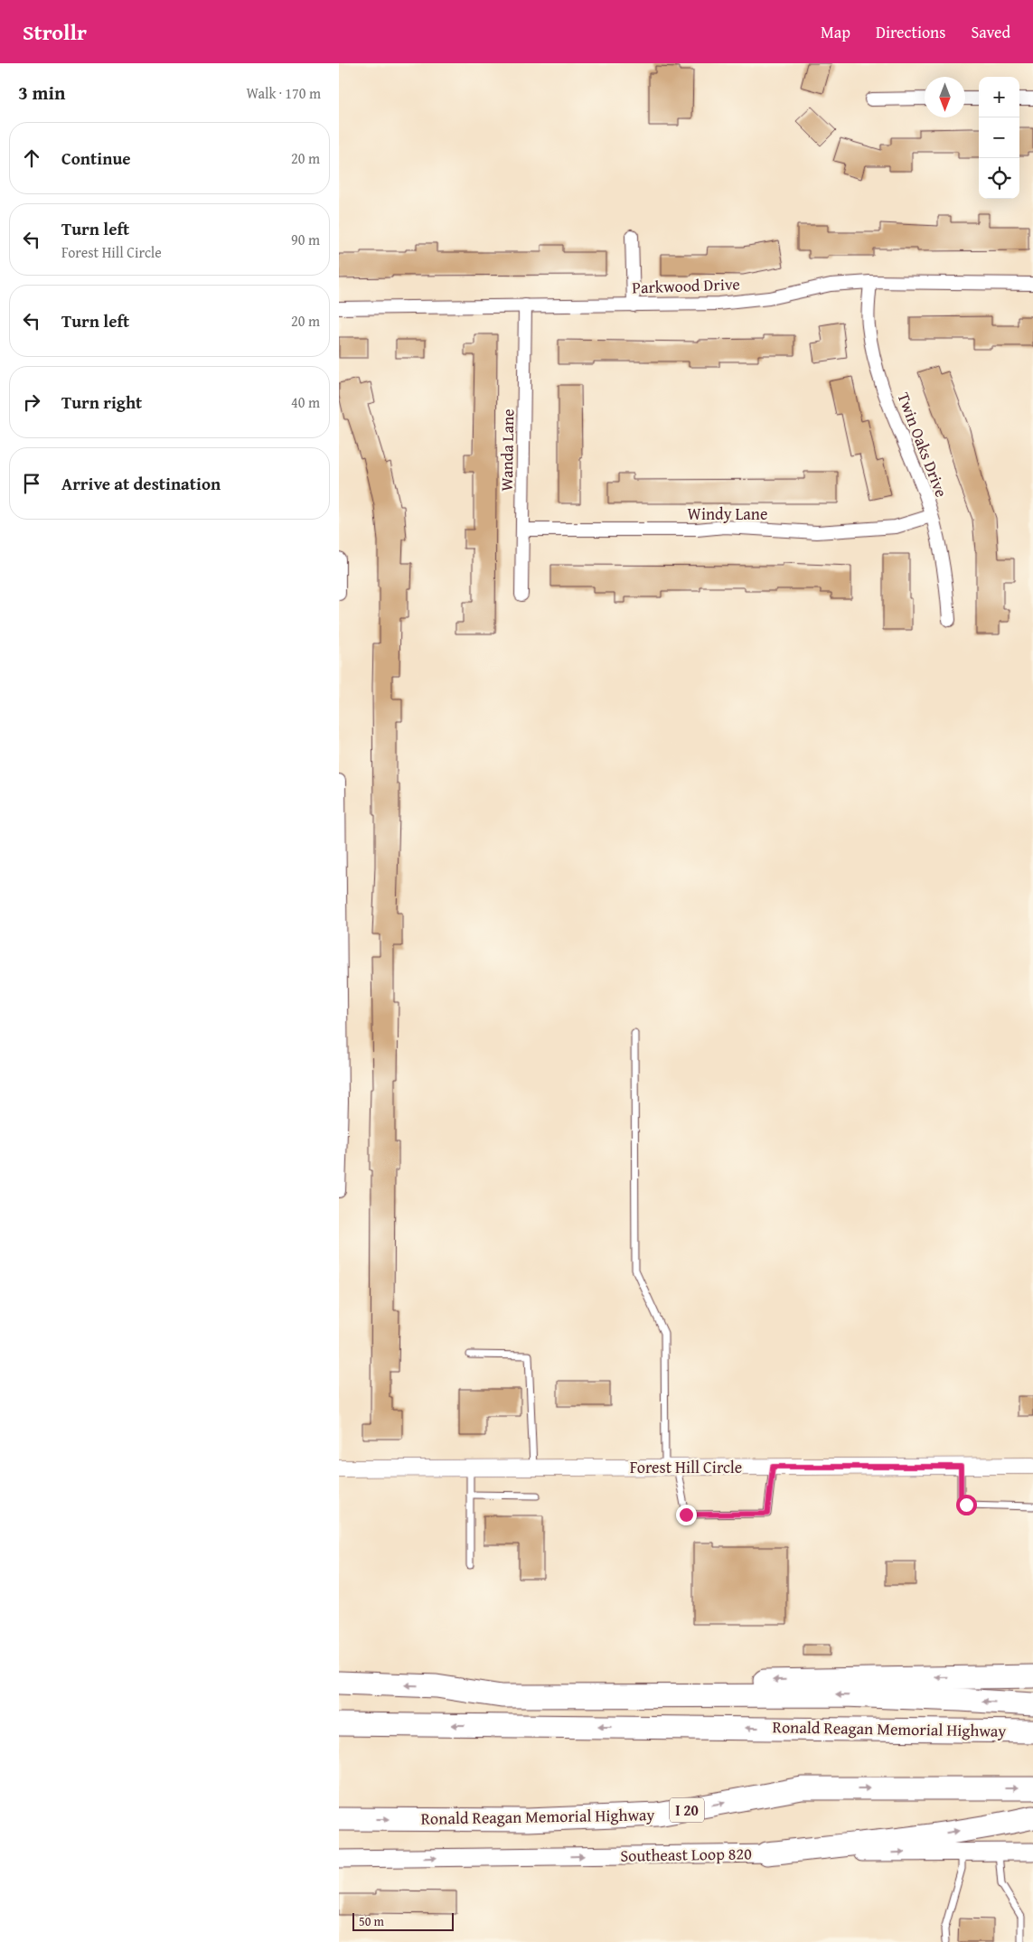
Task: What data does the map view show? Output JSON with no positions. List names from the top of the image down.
{
  "streets": {
    "highway": ["Ronald Reagan Memorial Highway", "I 20"],
    "main road": ["Southeast Loop 820"],
    "street": [
      "Parkwood Drive",
      "Twin Oaks Drive",
      "Wanda Lane",
      "Windy Lane",
      "Forest Hill Circle"
    ]
  },
  "crossings": [
    ["Parkwood Drive", "Twin Oaks Drive"],
    ["Parkwood Drive", "Wanda Lane"],
    ["Twin Oaks Drive", "Windy Lane"],
    ["Wanda Lane", "Windy Lane"]
  ],
  "one_way": ["Southeast Loop 820"],
  "scale_bar": "50 m",
  "north": "bottom",
  "page": {
    "header": "Strollr",
    "nav": ["Map", "Directions", "Saved"],
    "heading": ["3 min", "Walk · 170 m"],
    "map_buttons": ["+", "−"],
    "list": [
      ["Continue", "20 m"],
      ["Turn left", "Forest Hill Circle", "90 m"],
      ["Turn left", "20 m"],
      ["Turn right", "40 m"],
      "Arrive at destination"
    ],
    "scale": "50 m"
  }
}
